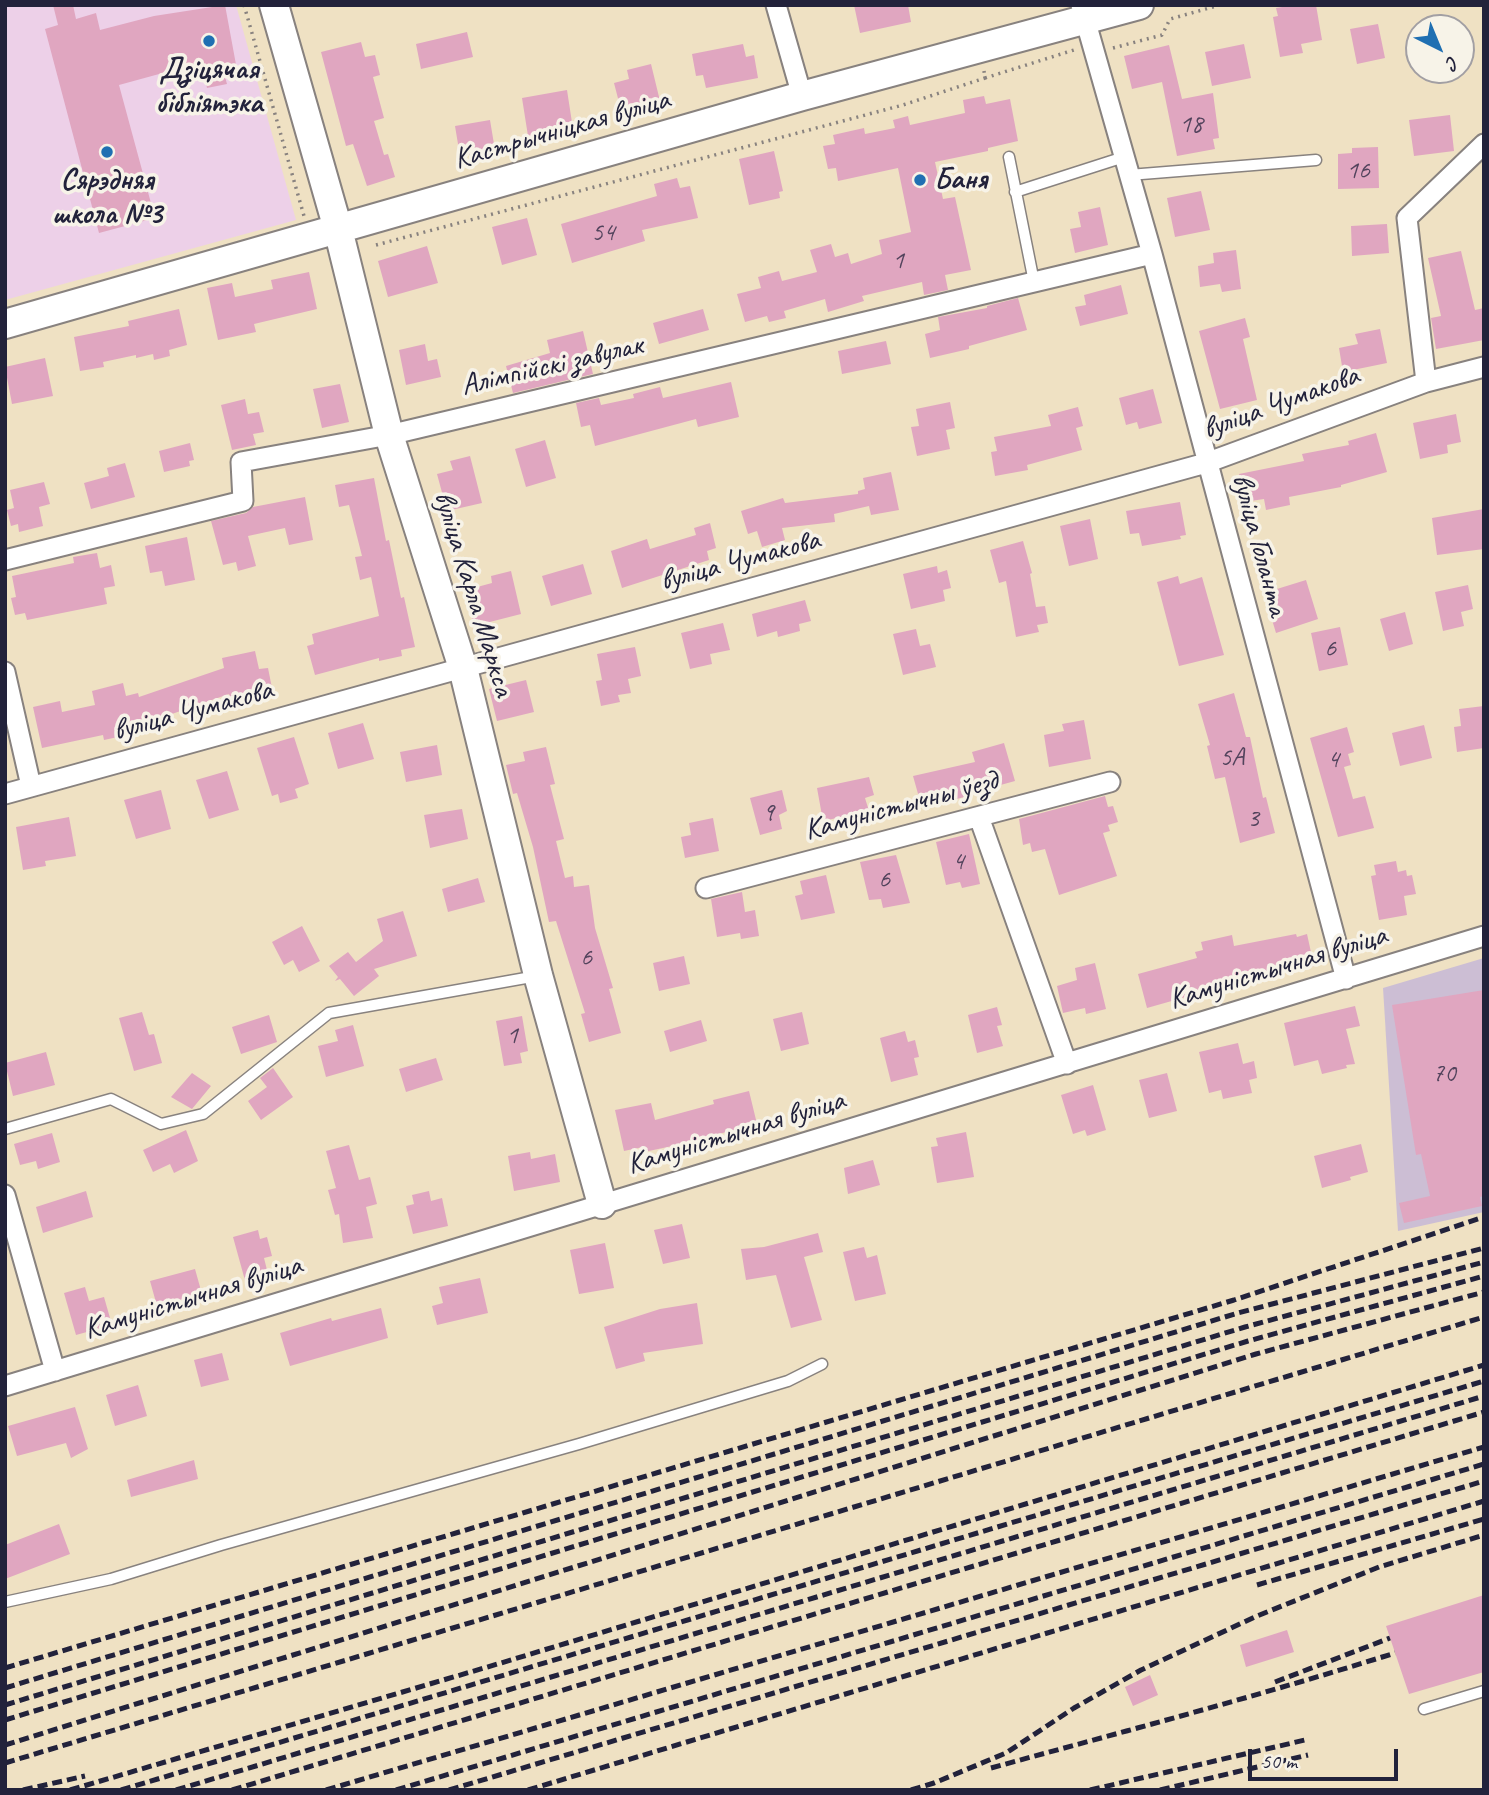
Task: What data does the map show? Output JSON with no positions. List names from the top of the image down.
{
  "streets": {
    "street": [
      "Кастрычніцкая вуліца",
      "Алімпійскі завулак",
      "вуліца Чумакова",
      "вуліца Голанта",
      "вуліца Карла Маркса",
      "Камуністычны ўезд",
      "Камуністычная вуліца"
    ]
  },
  "crossings": [
    ["Кастрычніцкая вуліца", "вуліца Голанта"],
    ["Кастрычніцкая вуліца", "вуліца Карла Маркса"],
    ["Алімпійскі завулак", "вуліца Голанта"],
    ["Алімпійскі завулак", "вуліца Карла Маркса"],
    ["вуліца Чумакова", "вуліца Голанта"],
    ["вуліца Чумакова", "вуліца Карла Маркса"],
    ["вуліца Голанта", "Камуністычная вуліца"],
    ["вуліца Карла Маркса", "Камуністычная вуліца"]
  ],
  "places": ["Дзіцячая бібліятэка", "Сярэдняя школа №3", "Баня"],
  "house_numbers": [
    "18",
    "16",
    "54",
    "1",
    "6",
    "5А",
    "4",
    "9",
    "3",
    "4",
    "6",
    "6",
    "1",
    "70"
  ],
  "scale_bar": "50 m",
  "north": "bottom right"
}
